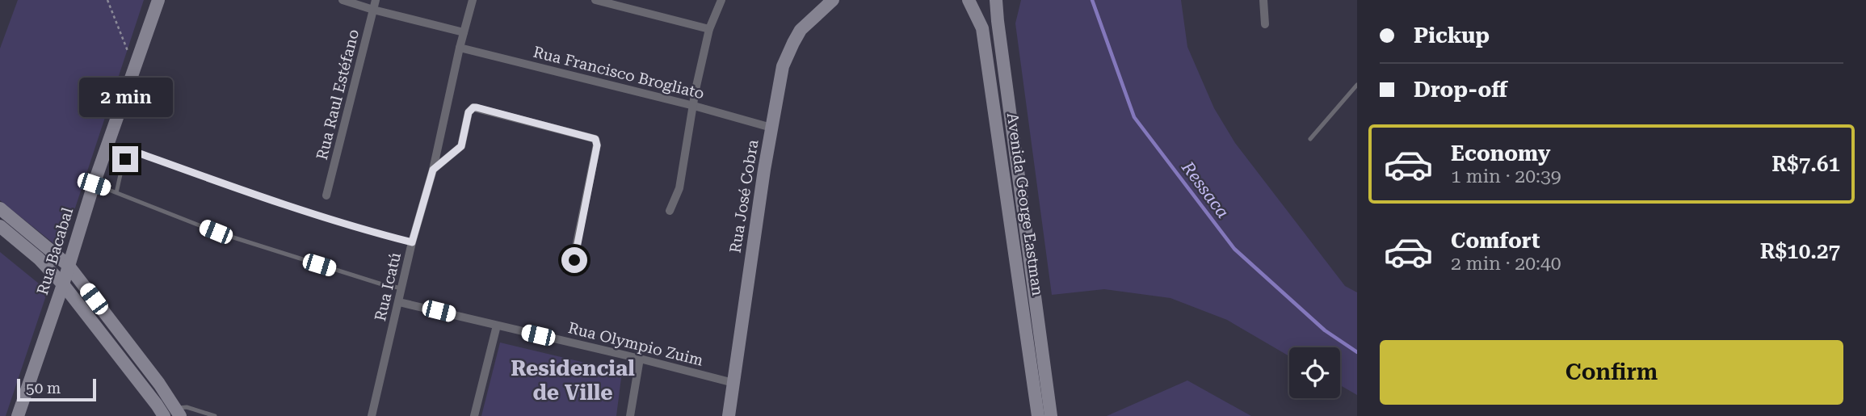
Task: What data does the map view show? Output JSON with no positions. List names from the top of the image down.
{
  "streets": {
    "street": [
      "Rua Francisco Brogliato",
      "Rua Raul Estéfano",
      "Rua José Cobra",
      "Avenida George Eastman",
      "Rua Bacabal",
      "Rua Icatú",
      "Rua Olympio Zuim"
    ]
  },
  "crossings": [
    ["Rua Francisco Brogliato", "Rua José Cobra"],
    ["Rua Francisco Brogliato", "Rua Icatú"],
    ["Rua José Cobra", "Rua Olympio Zuim"],
    ["Rua Icatú", "Rua Olympio Zuim"]
  ],
  "districts": ["Residencial de Ville"],
  "water": ["Ressaca"],
  "scale_bar": "50 m",
  "page": {
    "banner": ["Pickup", "Drop-off"],
    "bubble": "2 min",
    "list": [
      {
        "name": "Economy",
        "note": "1 min · 20:39",
        "value": "R$7.61"
      },
      {
        "name": "Comfort",
        "note": "2 min · 20:40",
        "value": "R$10.27"
      }
    ],
    "buttons": "Confirm",
    "scale": "50 m"
  }
}
